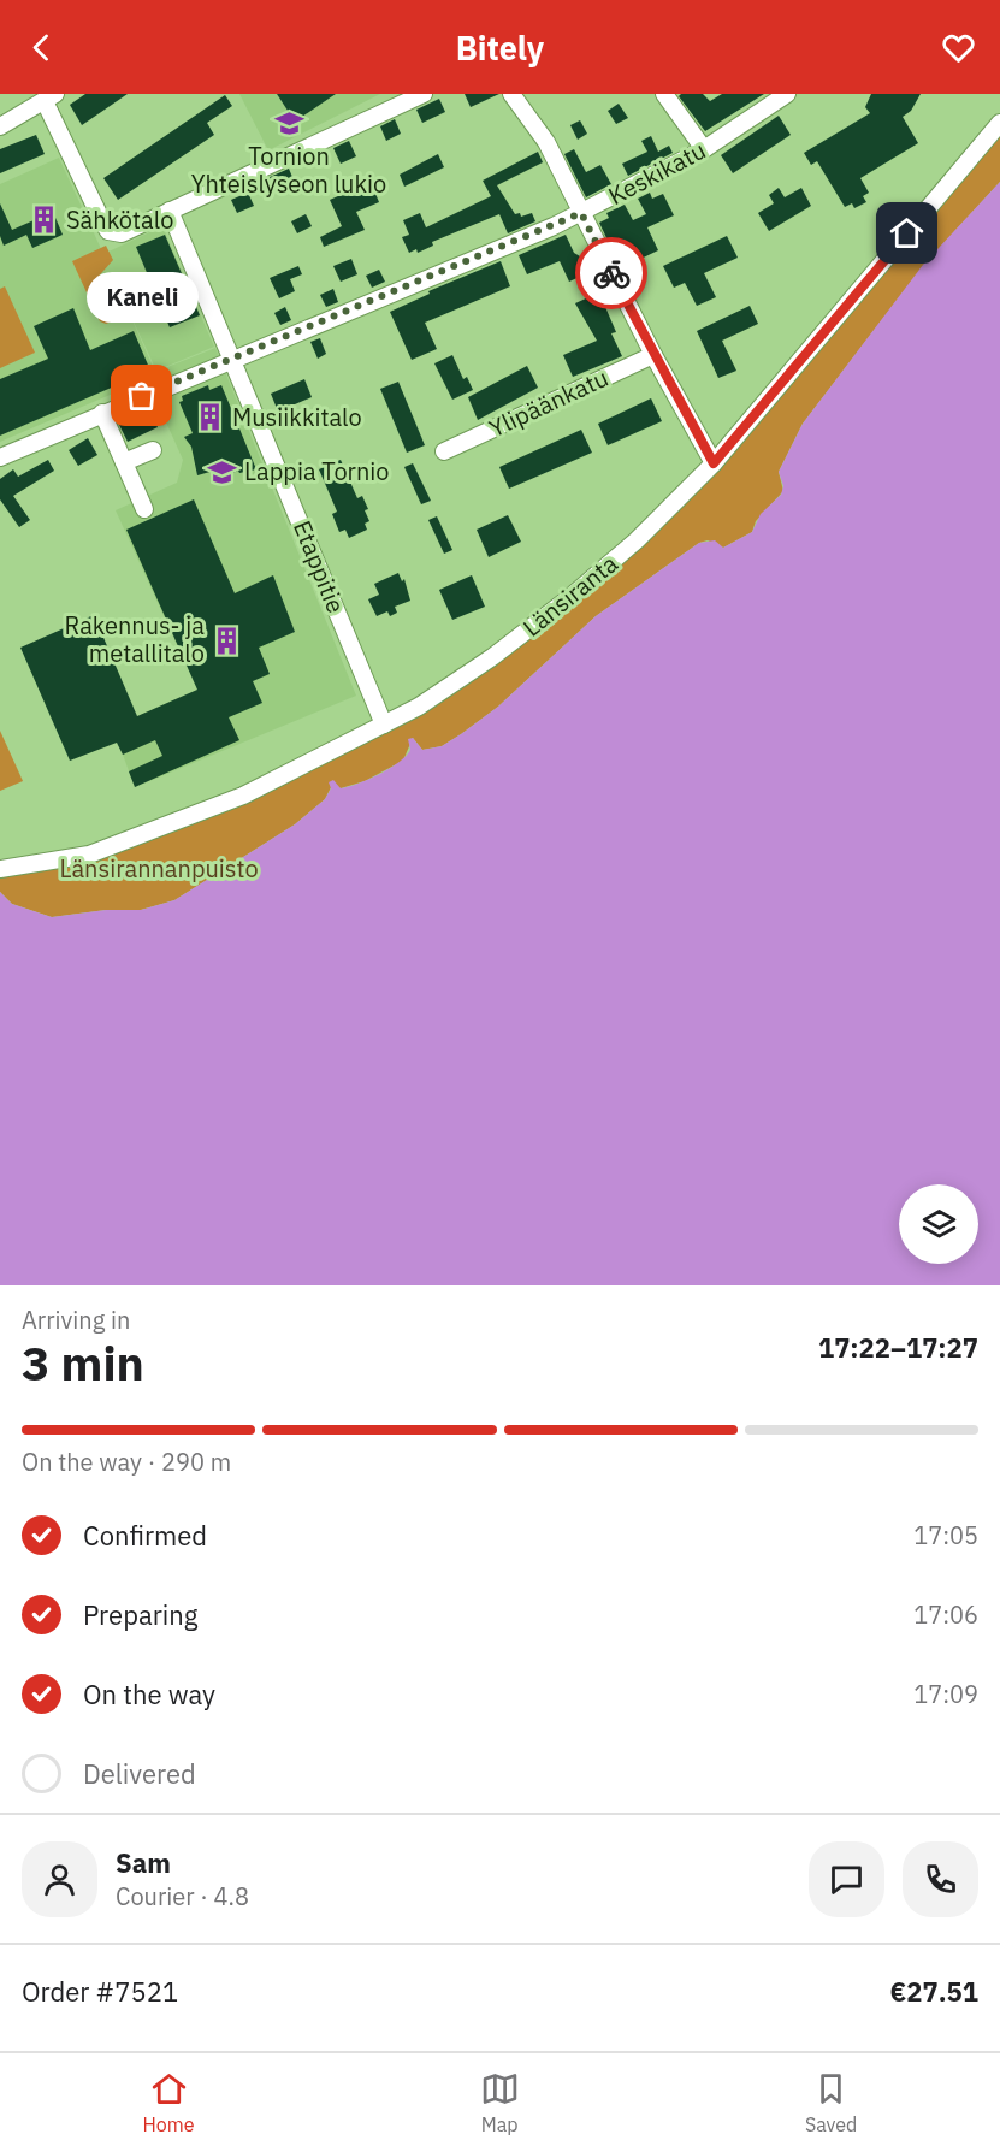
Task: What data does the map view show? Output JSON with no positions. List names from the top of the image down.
{
  "streets": {
    "street": [
      "Keskikatu",
      "Ylipäänkatu",
      "Etappitie",
      "Länsiranta"
    ]
  },
  "crossings": [
    ["Keskikatu", "Etappitie"],
    ["Etappitie", "Länsiranta"]
  ],
  "parks": ["Länsirannanpuisto"],
  "places": {
    "school or university": ["Tornion Yhteislyseon lukio", "Lappia Tornio"],
    "building": ["Sähkötalo", "Musiikkitalo", "Rakennus- ja metallitalo"],
    "other": ["Kaneli"]
  },
  "page": {
    "header": "Bitely",
    "bubble": "Kaneli",
    "heading": ["3 min", "Arriving in", "17:22–17:27"],
    "panel": [
      "Sam",
      "Courier · 4.8",
      "Order #7521",
      "€27.51"
    ],
    "bar": "On the way · 290 m",
    "list": [
      ["Confirmed", "17:05"],
      ["Preparing", "17:06"],
      ["On the way", "17:09"],
      "Delivered"
    ],
    "tabs": ["Home", "Map", "Saved"]
  }
}
